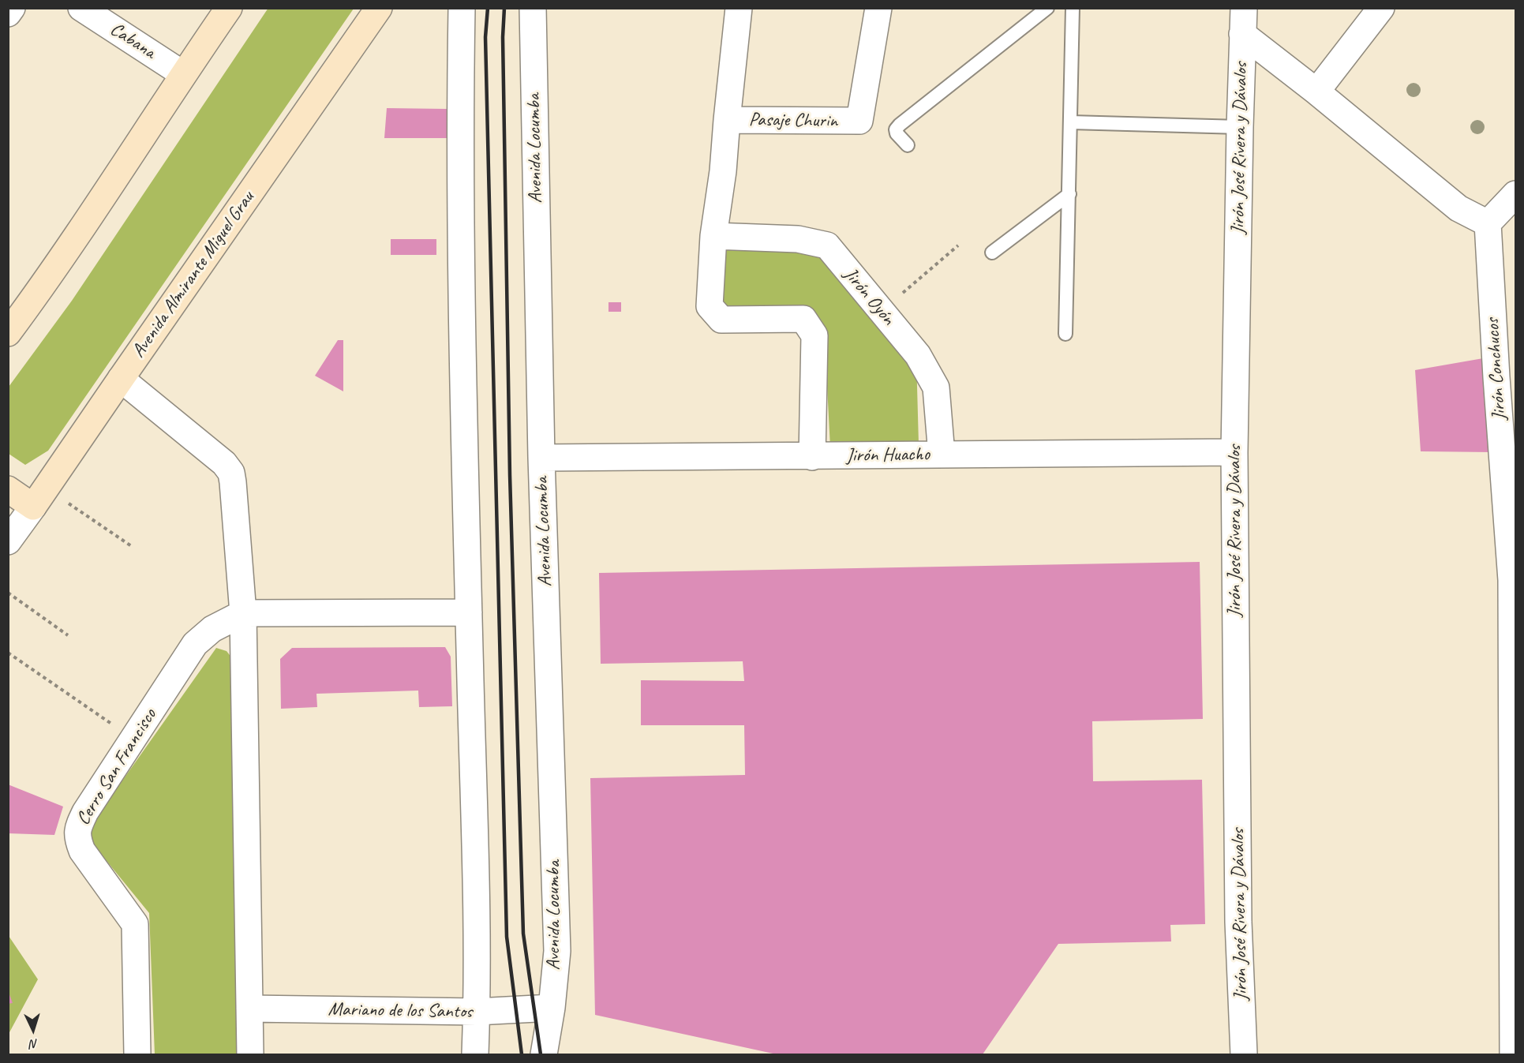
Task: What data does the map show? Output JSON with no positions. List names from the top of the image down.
{
  "streets": {
    "main road": ["Avenida Almirante Miguel Grau"],
    "street": [
      "Cabana",
      "Pasaje Churin",
      "Avenida Locumba",
      "Jirón José Rivera y Dávalos",
      "Jirón Oyón",
      "Jirón Conchucos",
      "Jirón Huacho",
      "Cerro San Francisco",
      "Mariano de los Santos"
    ]
  },
  "crossings": [
    ["Avenida Locumba", "Jirón Huacho"],
    ["Avenida Locumba", "Mariano de los Santos"],
    ["Jirón José Rivera y Dávalos", "Jirón Huacho"],
    ["Jirón Oyón", "Jirón Huacho"]
  ],
  "north": "bottom"
}
